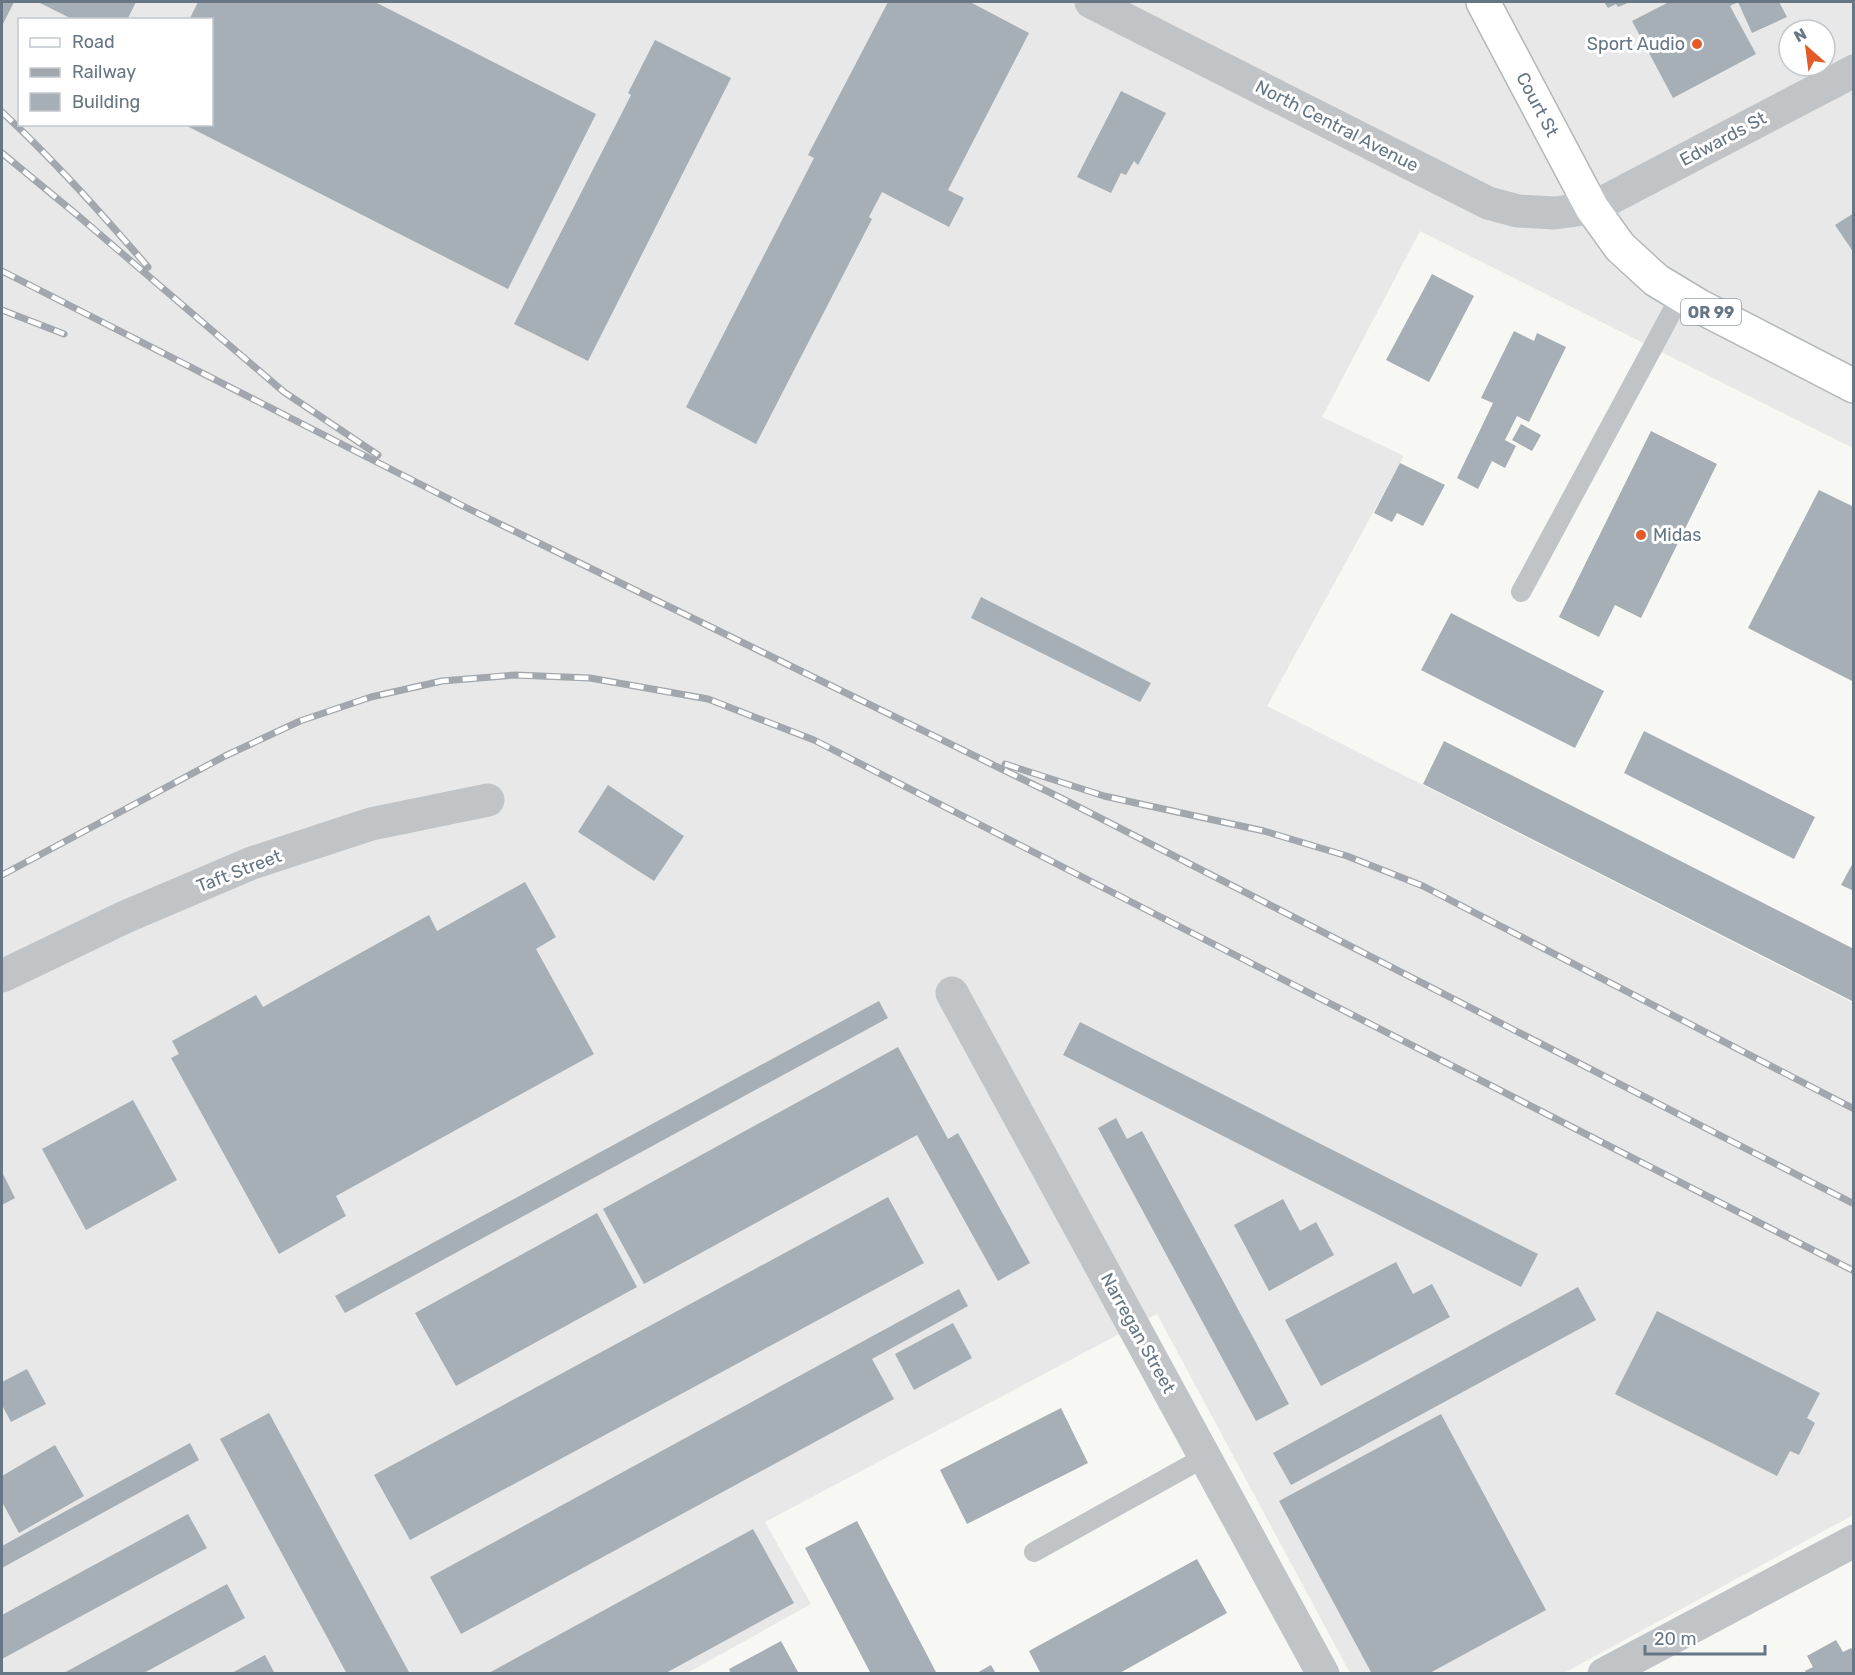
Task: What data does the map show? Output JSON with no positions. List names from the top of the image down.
{
  "streets": {
    "main road": ["Court St", "OR 99"],
    "street": [
      "North Central Avenue",
      "Edwards St",
      "Taft Street",
      "Narregan Street"
    ]
  },
  "crossings": [
    ["Court St", "North Central Avenue"],
    ["Court St", "Edwards St"],
    ["Court St", "OR 99"],
    ["North Central Avenue", "Edwards St"],
    ["North Central Avenue", "OR 99"],
    ["Edwards St", "OR 99"]
  ],
  "places": ["Sport Audio", "Midas"],
  "legend": ["Road", "Railway", "Building"],
  "scale_bar": "20 m",
  "north": "top left"
}
